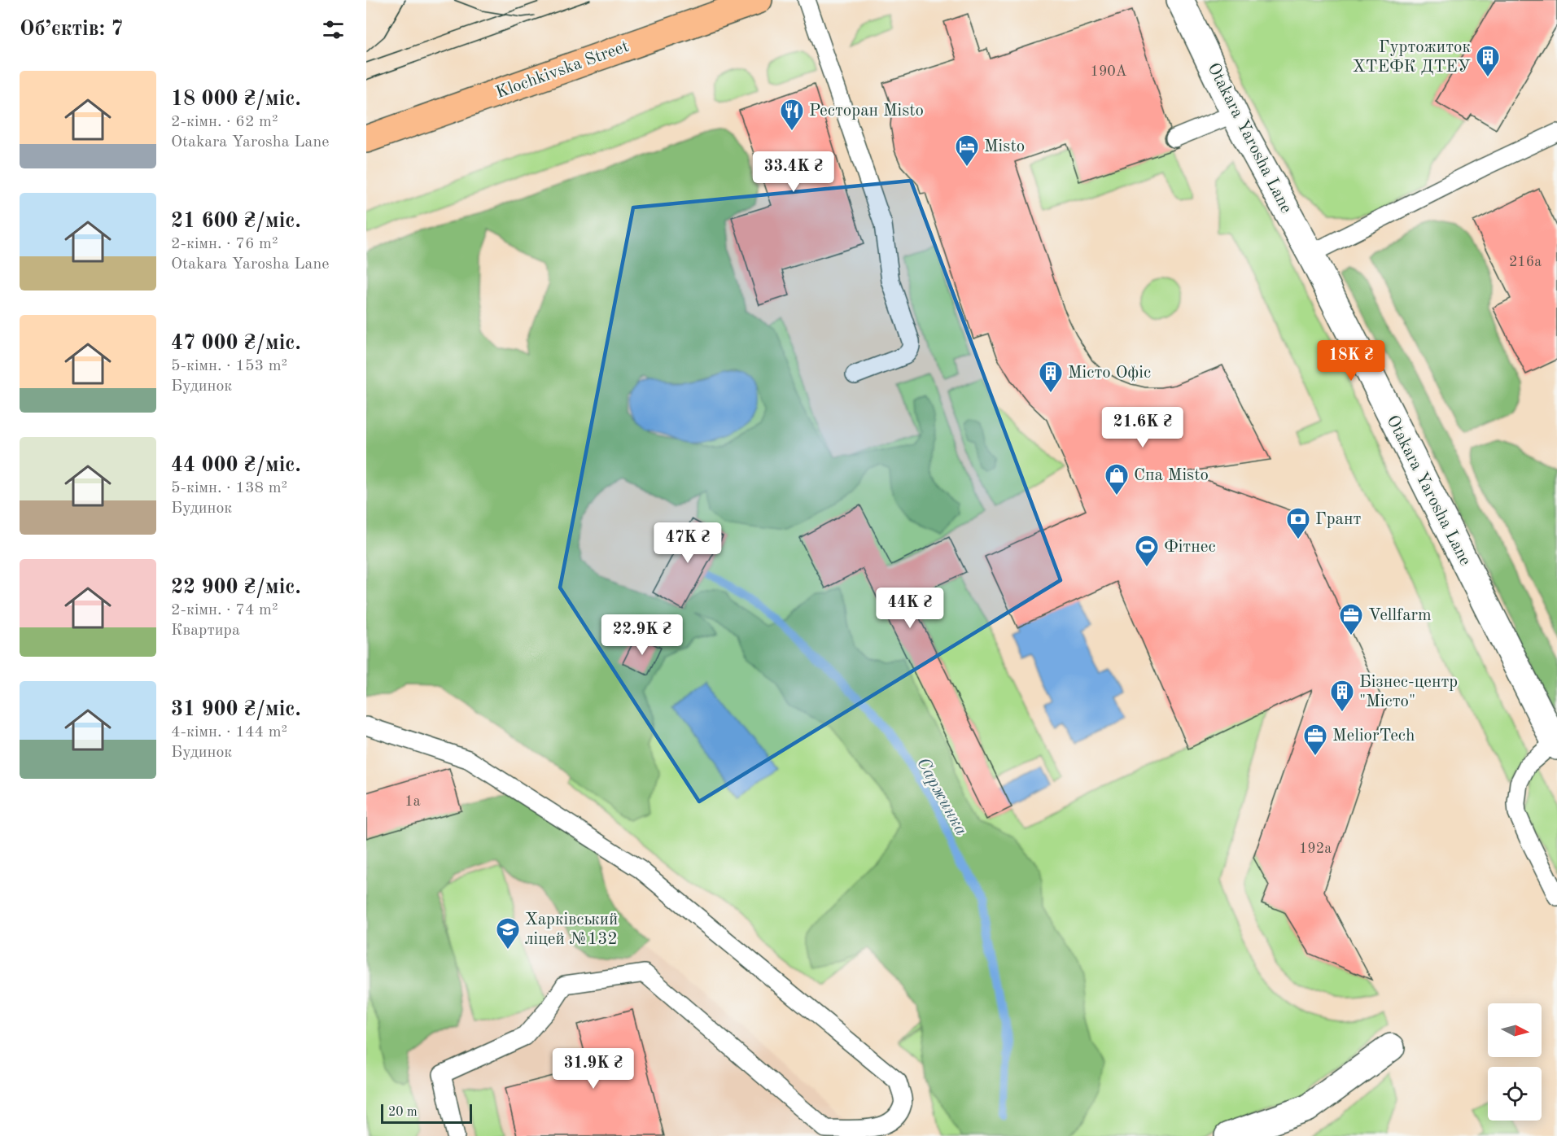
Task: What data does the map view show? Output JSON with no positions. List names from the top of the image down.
{
  "streets": {
    "main road": ["Klochkivska Street"],
    "street": ["Otakara Yarosha Lane"]
  },
  "water": ["Саржинка"],
  "places": {
    "building": ["Гуртожиток ХТЕФК ДТЕУ", "Місто Офіс", "Бізнес-центр \"Місто\""],
    "restaurant": ["Ресторан Misto"],
    "hotel": ["Misto"],
    "shop": ["Спа Misto"],
    "bank": ["Грант"],
    "sports": ["Фітнес"],
    "office": ["Vellfarm", "MeliorTech"],
    "school or university": ["Харківський ліцей №132"]
  },
  "house_numbers": [
    "190А",
    "216а",
    "1а",
    "192а"
  ],
  "scale_bar": "20 m",
  "north": "right",
  "page": {
    "heading": "Об’єктів: 7",
    "list": [
      {
        "name": "18 000 ₴/міс.",
        "note": "2-кімн. · 62 m² · Otakara Yarosha Lane"
      },
      {
        "name": "21 600 ₴/міс.",
        "note": "2-кімн. · 76 m² · Otakara Yarosha Lane"
      },
      {
        "name": "47 000 ₴/міс.",
        "note": "5-кімн. · 153 m² · Будинок"
      },
      {
        "name": "44 000 ₴/міс.",
        "note": "5-кімн. · 138 m² · Будинок"
      },
      {
        "name": "22 900 ₴/міс.",
        "note": "2-кімн. · 74 m² · Квартира"
      },
      {
        "name": "31 900 ₴/міс.",
        "note": "4-кімн. · 144 m² · Будинок"
      }
    ],
    "price": [
      "33.4K ₴",
      "18K ₴",
      "21.6K ₴",
      "47K ₴",
      "44K ₴",
      "22.9K ₴",
      "31.9K ₴"
    ],
    "scale": "20 m"
  }
}
